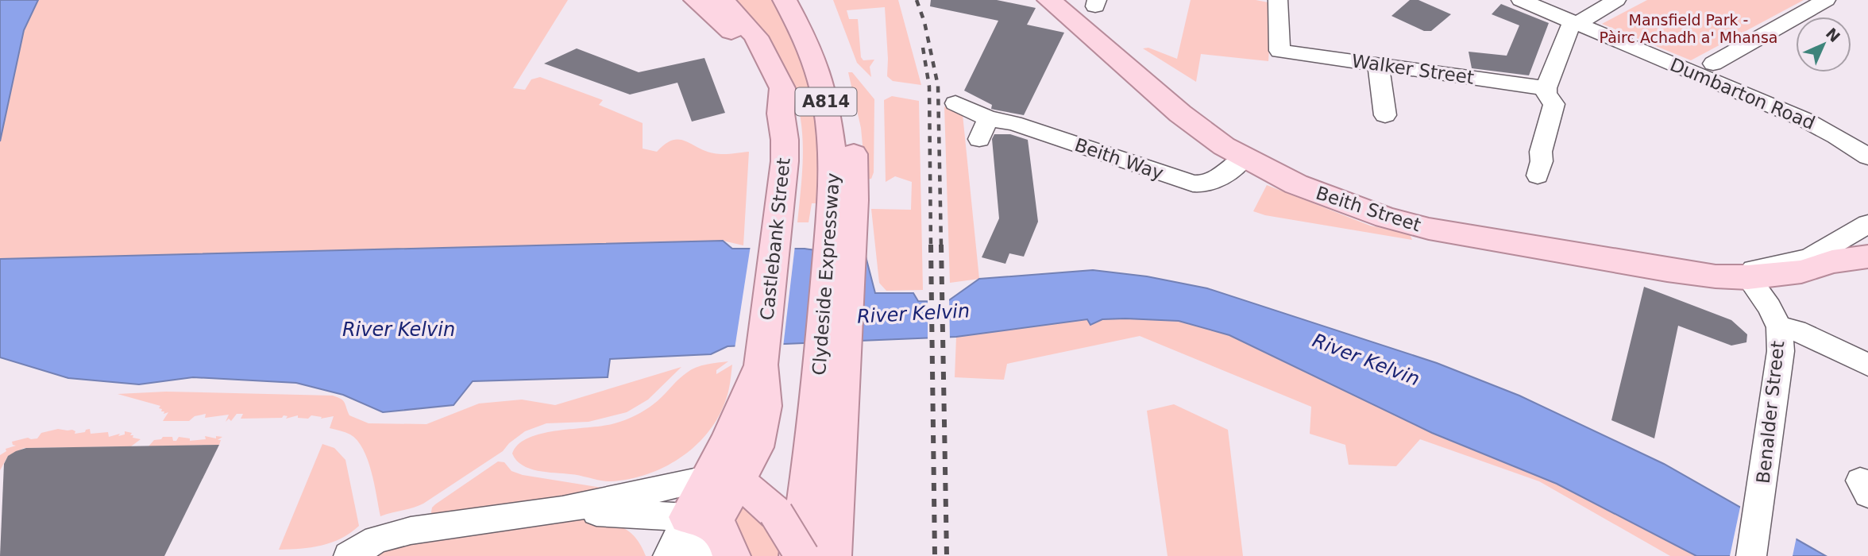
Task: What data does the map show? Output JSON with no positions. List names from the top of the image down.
{
  "streets": {
    "main road": [
      "A814",
      "Beith Street",
      "Castlebank Street",
      "Clydeside Expressway"
    ],
    "street": [
      "Walker Street",
      "Dumbarton Road",
      "Beith Way",
      "Benalder Street"
    ]
  },
  "crossings": [
    ["A814", "Castlebank Street"],
    ["A814", "Clydeside Expressway"],
    ["Beith Way", "Beith Street"],
    ["Beith Street", "Benalder Street"]
  ],
  "water": ["River Kelvin"],
  "parks": ["Mansfield Park - Pàirc Achadh a' Mhansa"],
  "north": "top right"
}
